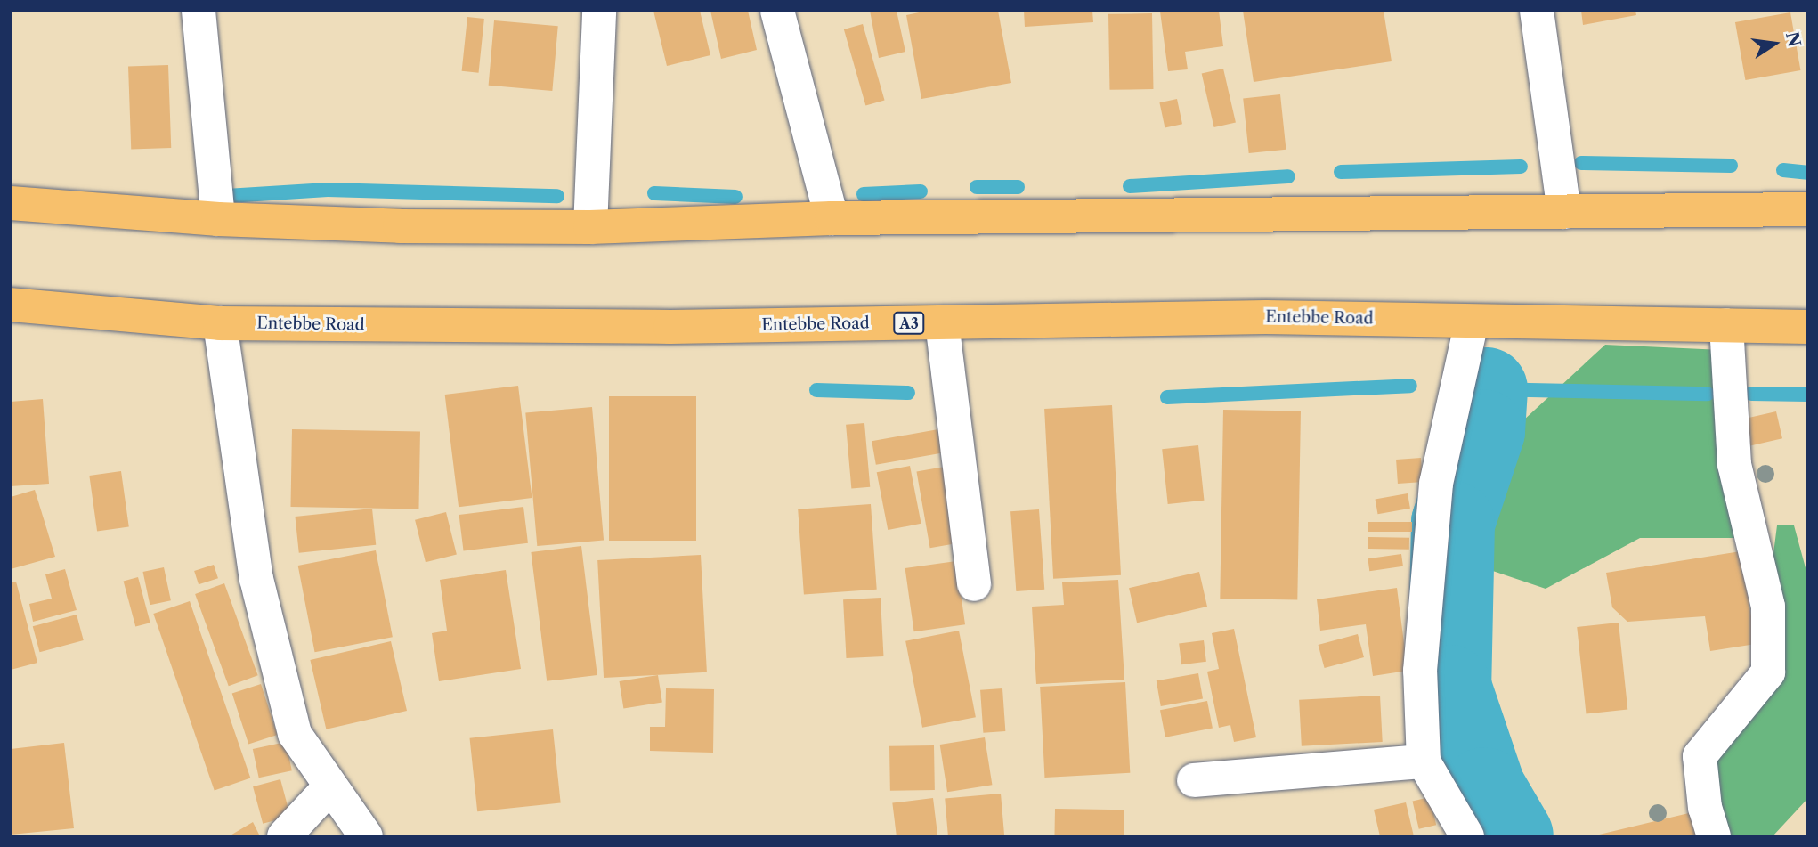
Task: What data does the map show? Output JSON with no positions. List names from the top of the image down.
{
  "streets": {
    "main road": ["Entebbe Road", "A3"]
  },
  "north": "right"
}
